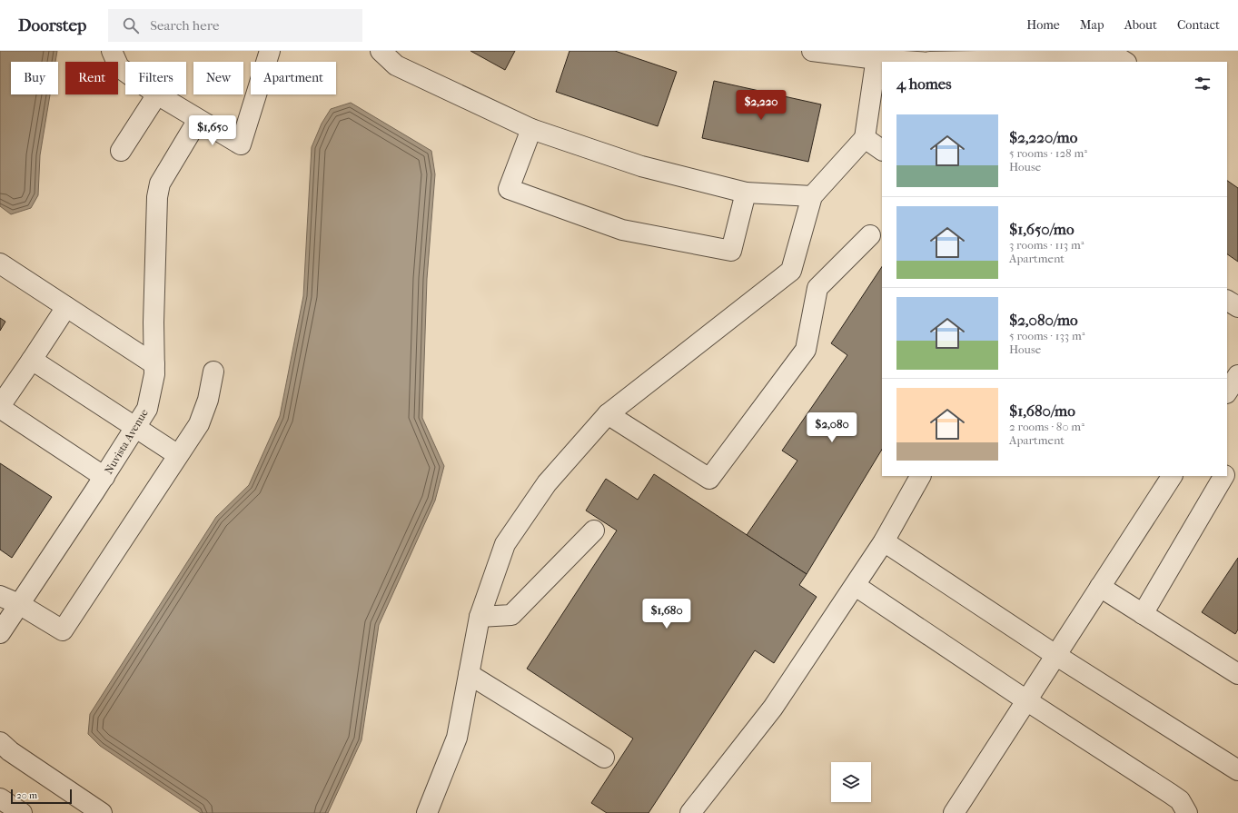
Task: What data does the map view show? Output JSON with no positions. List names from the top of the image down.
{
  "streets": {
    "street": ["Nuvista Avenue"]
  },
  "scale_bar": "20 m",
  "page": {
    "header": "Doorstep",
    "search": "Search here",
    "nav": [
      "Home",
      "Map",
      "About",
      "Contact"
    ],
    "chip": [
      "Buy",
      "Rent",
      "Filters",
      "New",
      "Apartment"
    ],
    "heading": "4 homes",
    "price": [
      "$2,220",
      "$1,650",
      "$2,080",
      "$1,680"
    ],
    "list": [
      {
        "name": "$2,220/mo",
        "note": "5 rooms · 128 m² · House"
      },
      {
        "name": "$1,650/mo",
        "note": "3 rooms · 113 m² · Apartment"
      },
      {
        "name": "$2,080/mo",
        "note": "5 rooms · 133 m² · House"
      },
      {
        "name": "$1,680/mo",
        "note": "2 rooms · 80 m² · Apartment"
      }
    ],
    "scale": "20 m"
  }
}
